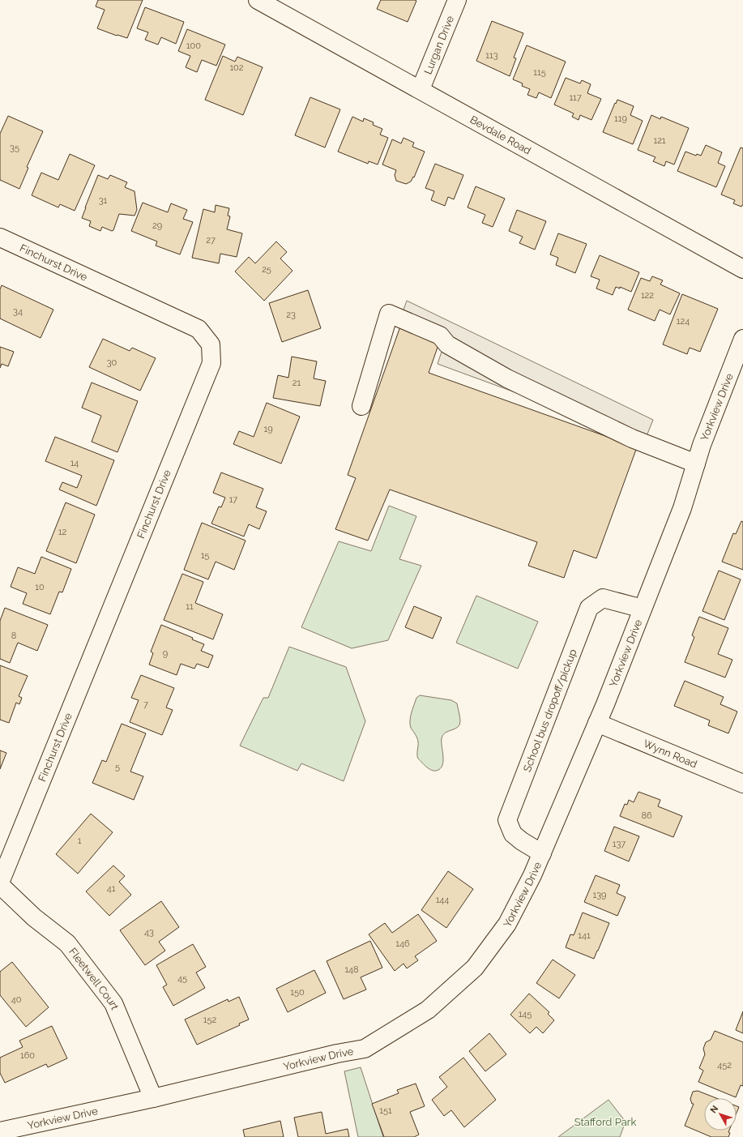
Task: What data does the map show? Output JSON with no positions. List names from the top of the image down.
{
  "streets": {
    "street": [
      "Lurgan Drive",
      "Bevdale Road",
      "Finchurst Drive",
      "Yorkview Drive",
      "School bus dropoff/pickup",
      "Wynn Road",
      "Fleetwell Court"
    ]
  },
  "crossings": [
    ["Lurgan Drive", "Bevdale Road"],
    ["Yorkview Drive", "School bus dropoff/pickup"],
    ["Yorkview Drive", "Wynn Road"],
    ["Yorkview Drive", "Fleetwell Court"]
  ],
  "parks": ["Stafford Park"],
  "house_numbers": [
    "100",
    "113",
    "102",
    "115",
    "117",
    "119",
    "121",
    "35",
    "31",
    "29",
    "27",
    "25",
    "122",
    "34",
    "23",
    "124",
    "30",
    "21",
    "19",
    "14",
    "17",
    "12",
    "15",
    "10",
    "11",
    "8",
    "9",
    "7",
    "5",
    "86",
    "1",
    "137",
    "41",
    "139",
    "144",
    "43",
    "141",
    "146",
    "148",
    "45",
    "150",
    "40",
    "145",
    "152",
    "160",
    "452",
    "151"
  ],
  "north": "top left"
}
